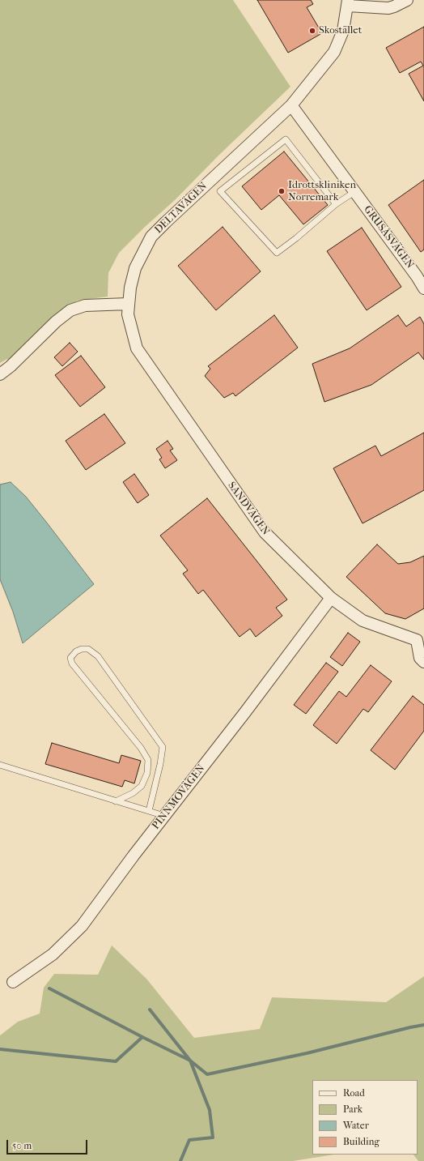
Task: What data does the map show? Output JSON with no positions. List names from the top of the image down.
{
  "streets": {
    "street": [
      "DELTAVÄGEN",
      "GRUSÅSVÄGEN",
      "SANDVÄGEN",
      "PINNMOVÄGEN"
    ]
  },
  "crossings": [
    ["DELTAVÄGEN", "GRUSÅSVÄGEN"],
    ["DELTAVÄGEN", "SANDVÄGEN"],
    ["SANDVÄGEN", "PINNMOVÄGEN"]
  ],
  "places": ["Skostället", "Idrottskliniken Norremark"],
  "legend": [
    "Road",
    "Park",
    "Water",
    "Building"
  ],
  "scale_bar": "50 m"
}
